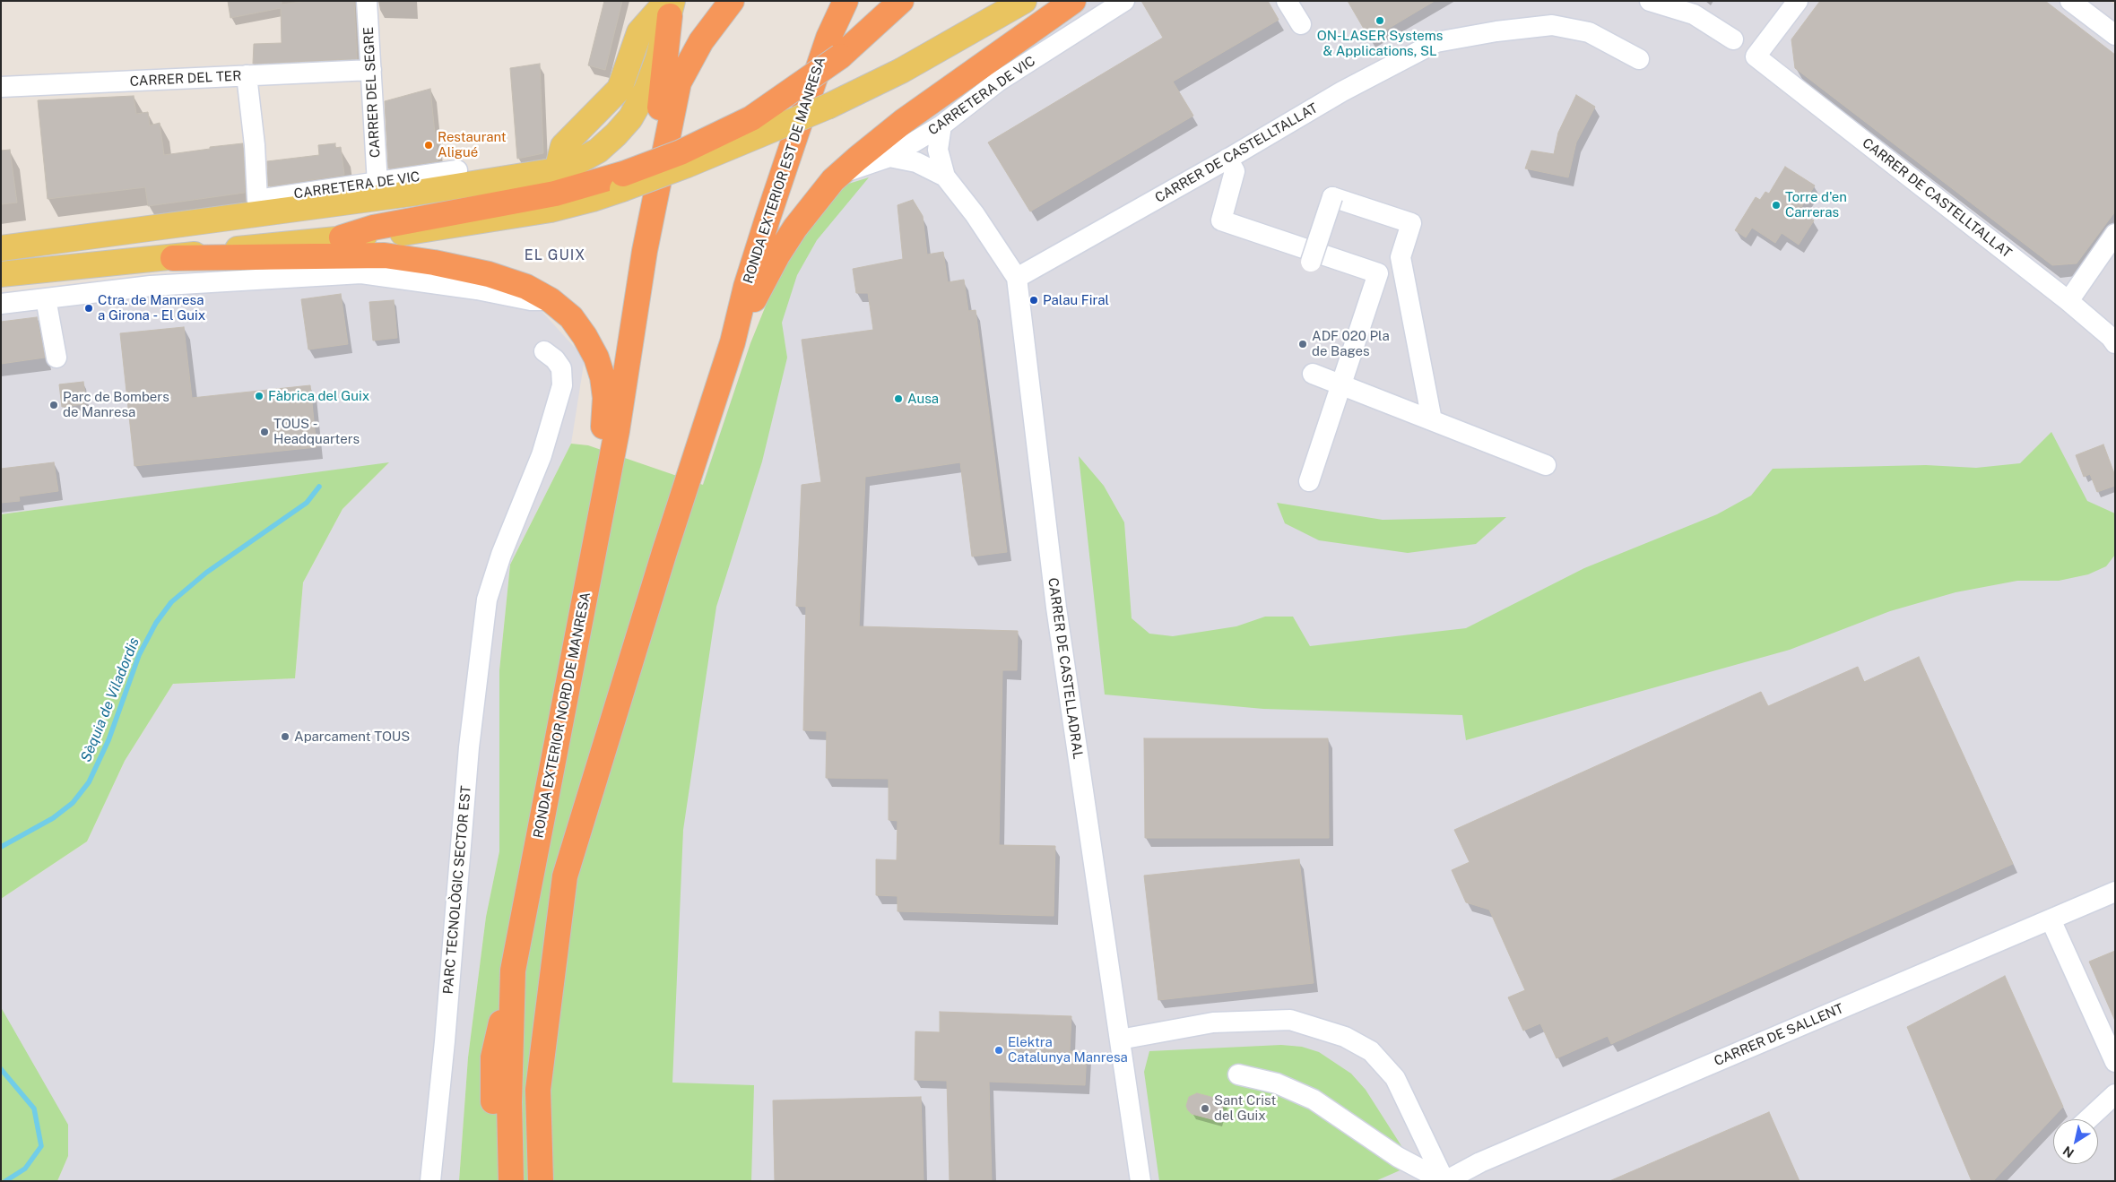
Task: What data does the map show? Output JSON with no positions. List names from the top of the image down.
{
  "streets": {
    "highway": ["RONDA EXTERIOR EST DE MANRESA", "RONDA EXTERIOR NORD DE MANRESA"],
    "street": [
      "CARRER DEL TER",
      "CARRER DEL SEGRE",
      "CARRETERA DE VIC",
      "CARRER DE CASTELLTALLAT",
      "CARRER DE CASTELLADRAL",
      "PARC TECNOLÒGIC SECTOR EST",
      "CARRER DE SALLENT"
    ]
  },
  "crossings": [
    ["CARRER DEL TER", "CARRER DEL SEGRE"],
    ["CARRER DEL TER", "CARRETERA DE VIC"],
    ["CARRER DEL SEGRE", "CARRETERA DE VIC"],
    ["CARRETERA DE VIC", "CARRER DE CASTELLADRAL"],
    ["CARRER DE CASTELLTALLAT", "CARRER DE CASTELLADRAL"]
  ],
  "districts": ["EL GUIX"],
  "water": ["Sèquia de Viladordis"],
  "places": [
    "ON-LASER Systems & Applications, SL",
    "Restaurant Aligué",
    "Torre d'en Carreras",
    "Palau Firal",
    "Ctra. de Manresa a Girona - El Guix",
    "ADF 020 Pla de Bages",
    "Fàbrica del Guix",
    "Ausa",
    "Parc de Bombers de Manresa",
    "TOUS - Headquarters",
    "Aparcament TOUS",
    "Elektra Catalunya Manresa",
    "Sant Crist del Guix"
  ],
  "north": "bottom left"
}
